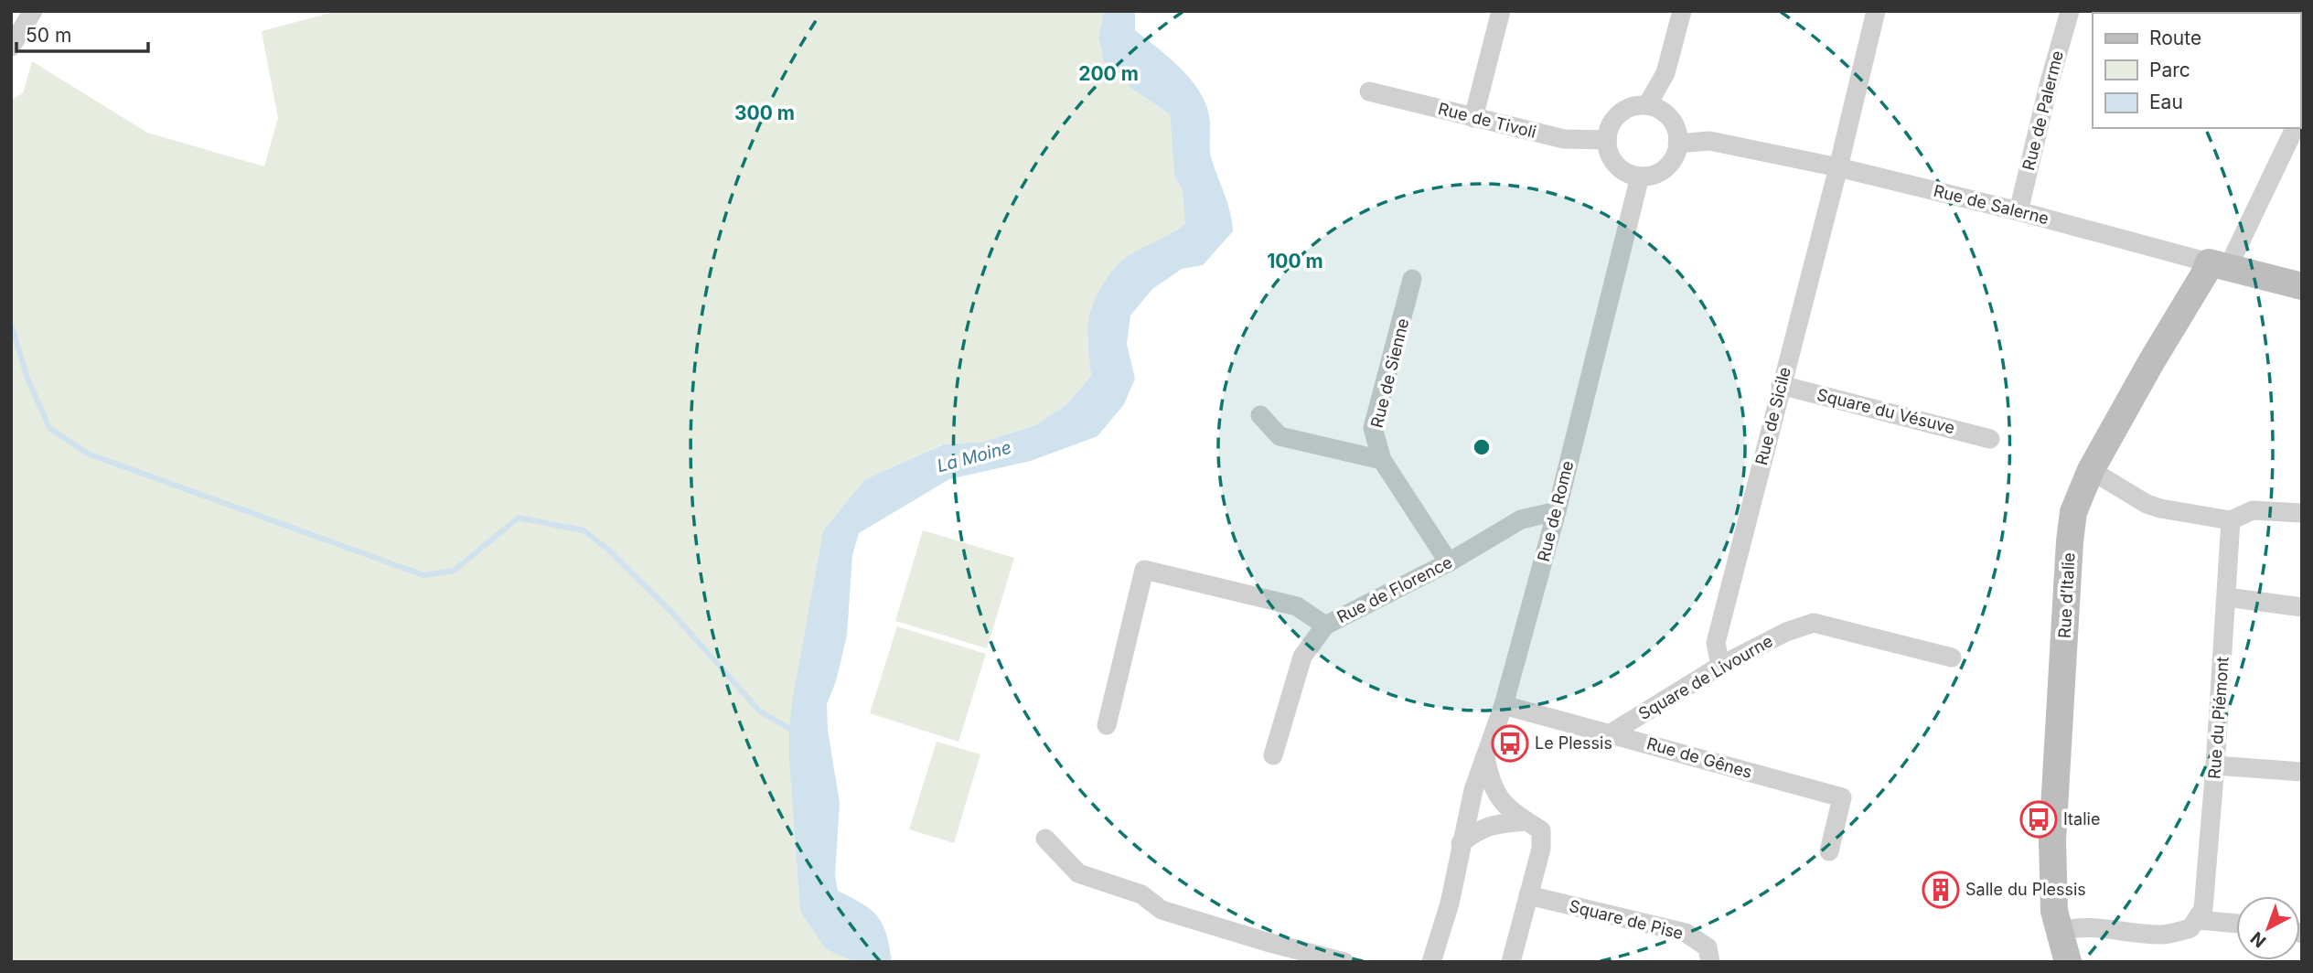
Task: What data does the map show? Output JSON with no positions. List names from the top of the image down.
{
  "streets": {
    "street": [
      "Rue de Palerme",
      "Rue de Tivoli",
      "Rue de Salerne",
      "Rue de Sienne",
      "Square du Vésuve",
      "Rue de Sicile",
      "Rue de Rome",
      "Rue de Florence",
      "Rue d’Italie",
      "Square de Livourne",
      "Rue du Piémont",
      "Rue de Gênes",
      "Square de Pise"
    ]
  },
  "crossings": [
    ["Rue de Palerme", "Rue de Salerne"],
    ["Rue de Tivoli", "Rue de Salerne"],
    ["Rue de Tivoli", "Rue de Rome"],
    ["Rue de Salerne", "Rue de Sicile"],
    ["Rue de Salerne", "Rue de Rome"],
    ["Rue de Salerne", "Rue d’Italie"],
    ["Rue de Sienne", "Rue de Florence"],
    ["Square du Vésuve", "Rue de Sicile"],
    ["Rue de Sicile", "Square de Livourne"],
    ["Rue de Rome", "Rue de Florence"],
    ["Rue de Rome", "Rue de Gênes"],
    ["Square de Livourne", "Rue de Gênes"]
  ],
  "water": ["La Moine"],
  "places": {
    "bus stop": ["Le Plessis", "Italie"],
    "building": ["Salle du Plessis"]
  },
  "legend": ["Route", "Parc", "Eau"],
  "scale_bar": "50 m",
  "north": "bottom left",
  "rings": ["200 m", "300 m", "100 m"]
}
